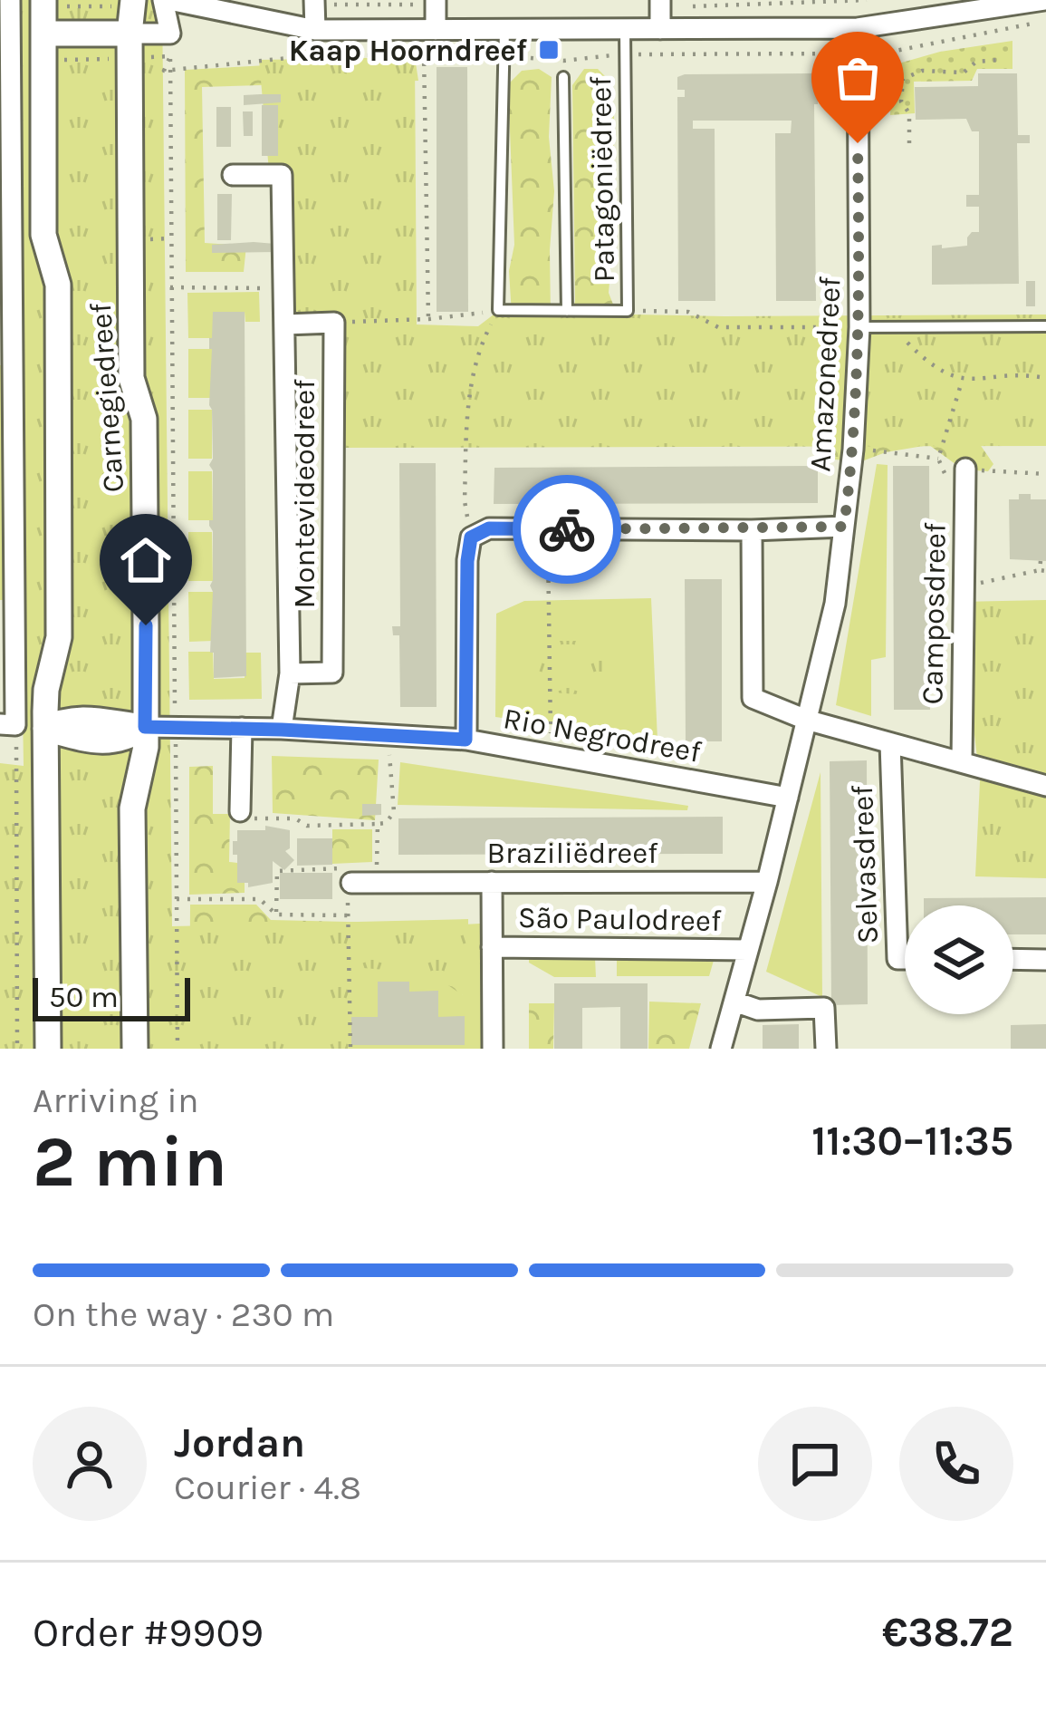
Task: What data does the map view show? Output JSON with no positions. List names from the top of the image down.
{
  "streets": {
    "street": [
      "Amazonedreef",
      "Carnegiedreef",
      "Montevideodreef",
      "Camposdreef",
      "Rio Negrodreef",
      "Braziliëdreef",
      "Selvasdreef",
      "São Paulodreef"
    ],
    "lane": ["Patagoniëdreef"]
  },
  "crossings": [
    ["Amazonedreef", "Rio Negrodreef"],
    ["Amazonedreef", "Braziliëdreef"],
    ["Amazonedreef", "São Paulodreef"],
    ["Carnegiedreef", "Rio Negrodreef"],
    ["Montevideodreef", "Rio Negrodreef"],
    ["Braziliëdreef", "São Paulodreef"]
  ],
  "places": {
    "transit": ["Kaap Hoorndreef"]
  },
  "scale_bar": "50 m",
  "page": {
    "scale": "50 m",
    "heading": ["2 min", "Arriving in", "11:30–11:35"],
    "panel": [
      "Jordan",
      "Courier · 4.8",
      "Order #9909",
      "€38.72"
    ],
    "bar": "On the way · 230 m"
  }
}
